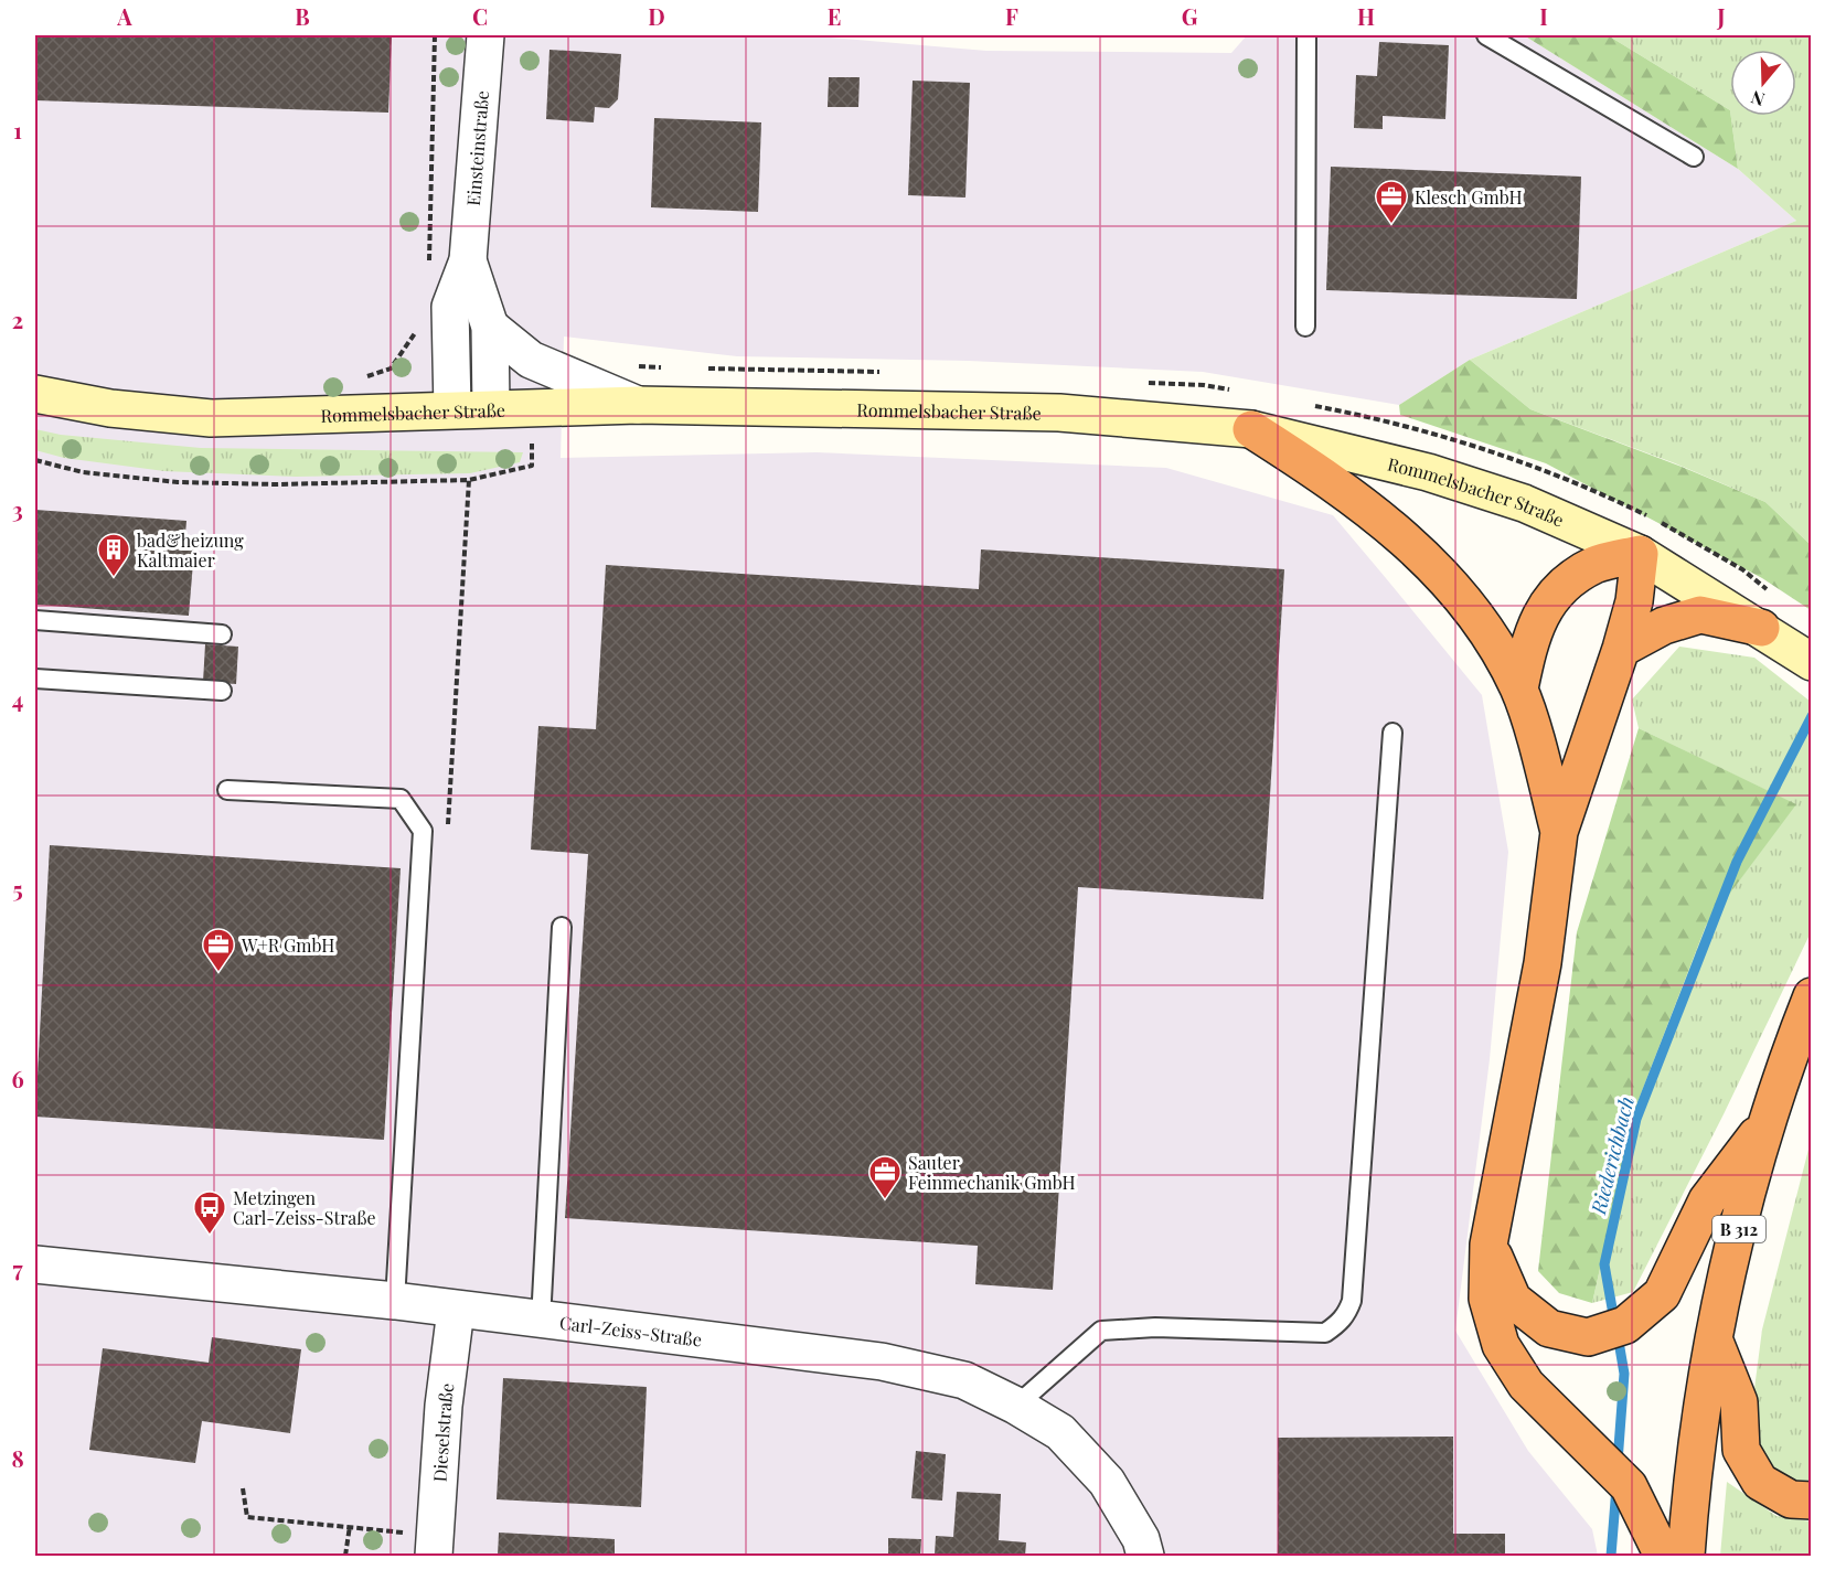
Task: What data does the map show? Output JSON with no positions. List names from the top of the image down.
{
  "streets": {
    "highway": ["B 312"],
    "main road": ["Rommelsbacher Straße"],
    "street": ["Einsteinstraße", "Carl-Zeiss-Straße", "Dieselstraße"]
  },
  "crossings": [
    ["Einsteinstraße", "Rommelsbacher Straße"],
    ["Carl-Zeiss-Straße", "Dieselstraße"]
  ],
  "water": ["Riederichbach"],
  "places": {
    "office": ["Klesch GmbH", "W+R GmbH", "Sauter Feinmechanik GmbH"],
    "building": ["bad&heizung Kaltmaier"],
    "bus stop": ["Metzingen Carl-Zeiss-Straße"]
  },
  "north": "bottom",
  "grid": {
    "columns": [
      "A",
      "B",
      "C",
      "D",
      "E",
      "F",
      "G",
      "H",
      "I",
      "J"
    ],
    "rows": [
      "1",
      "2",
      "3",
      "4",
      "5",
      "6",
      "7",
      "8"
    ]
  }
}
